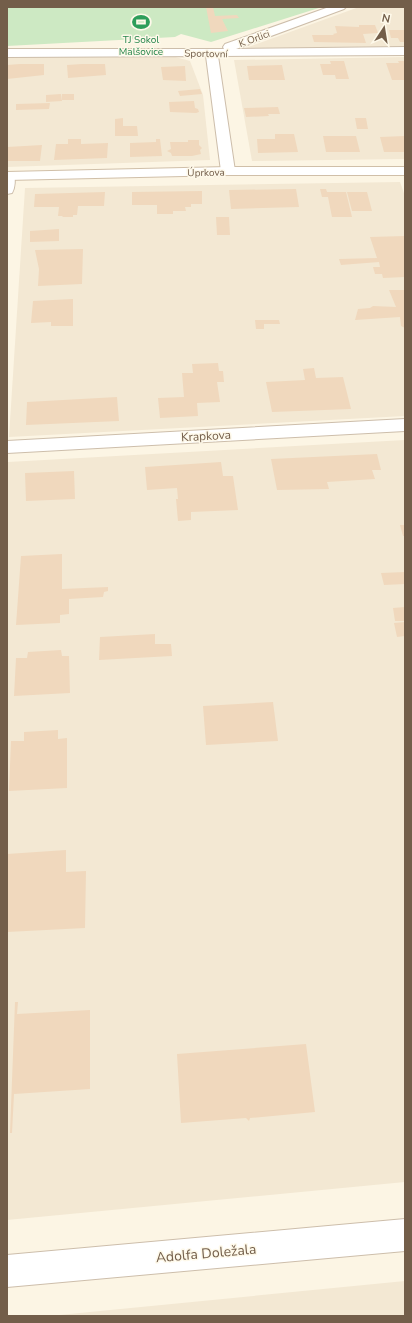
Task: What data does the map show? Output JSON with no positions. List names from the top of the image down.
{
  "streets": {
    "street": [
      "K Orlici",
      "Sportovní",
      "Úprkova",
      "Krapkova",
      "Adolfa Doležala"
    ]
  },
  "crossings": [
    ["K Orlici", "Sportovní"]
  ],
  "places": {
    "sports": ["TJ Sokol Malšovice"]
  },
  "north": "top"
}
